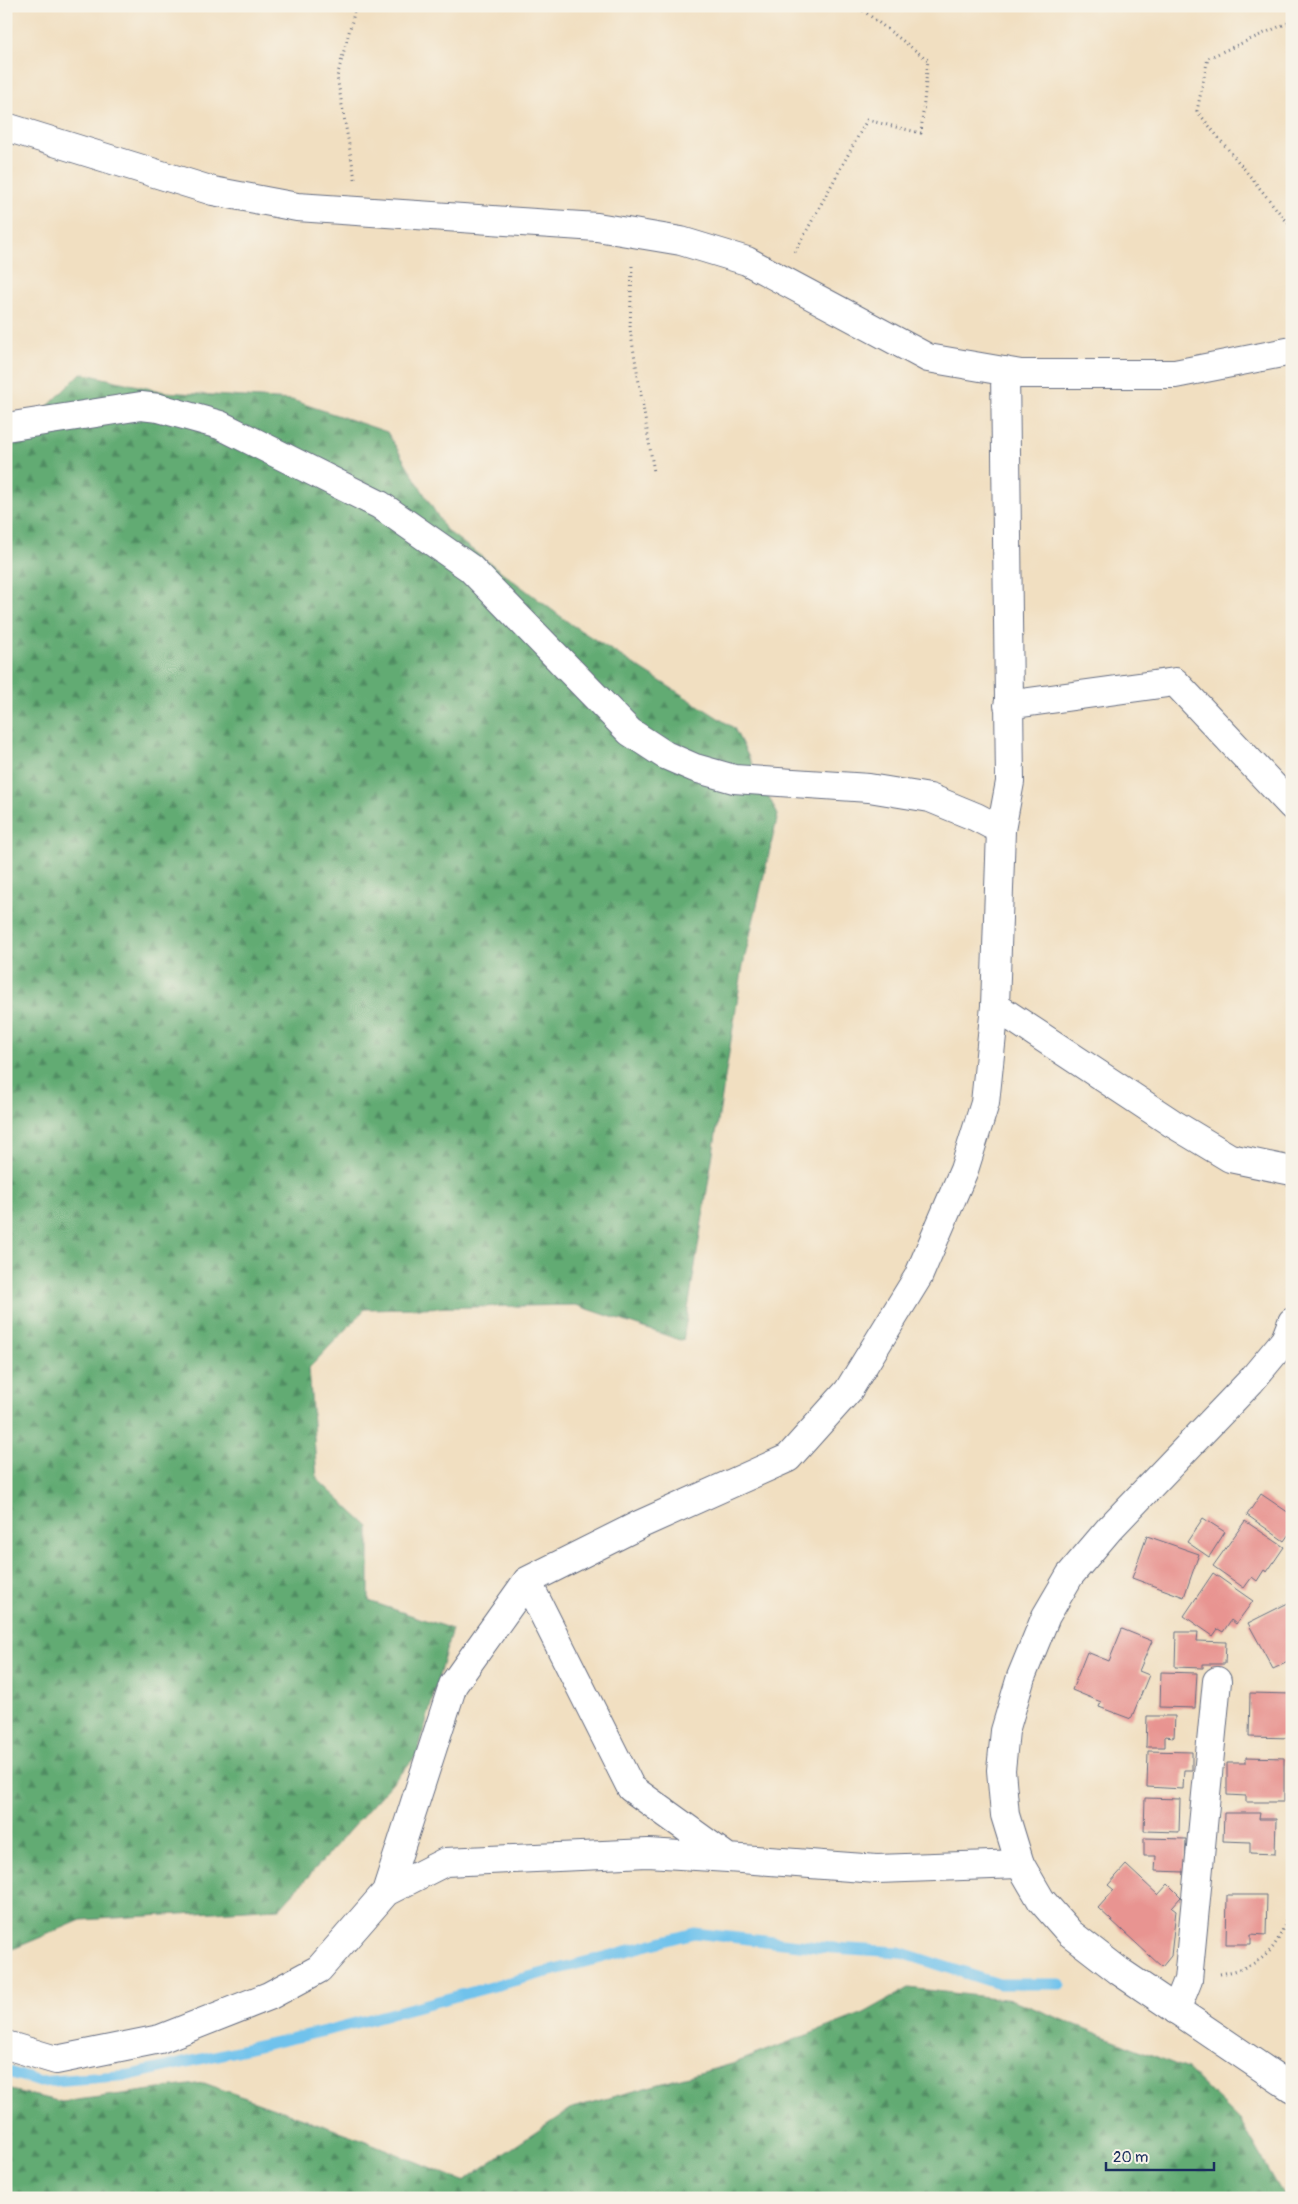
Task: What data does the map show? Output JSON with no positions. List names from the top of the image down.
{
  "scale_bar": "20 m"
}
